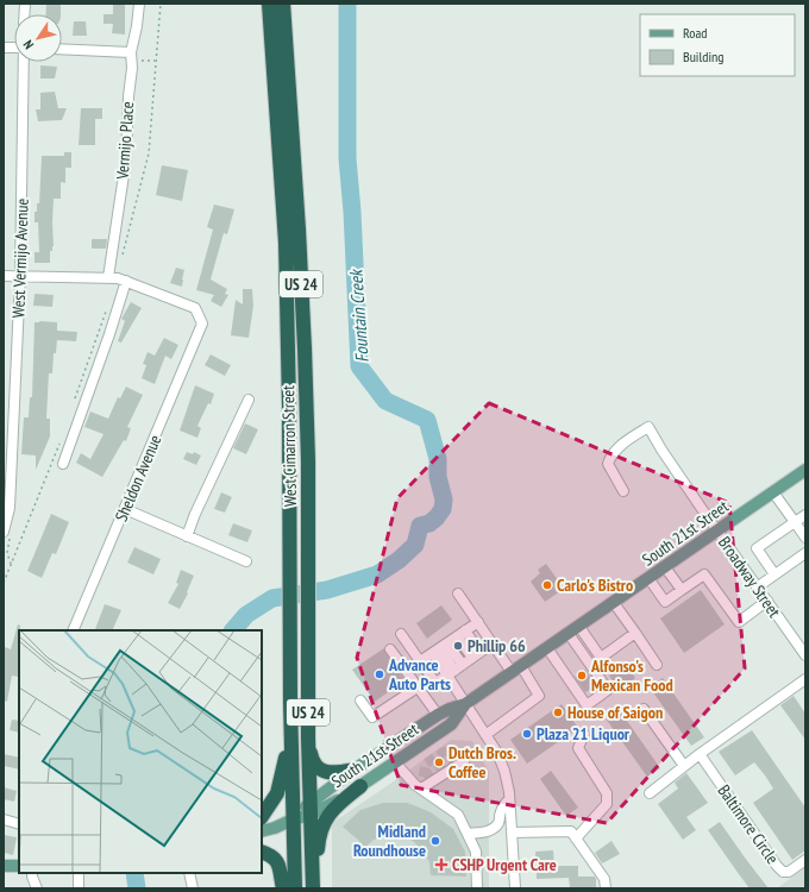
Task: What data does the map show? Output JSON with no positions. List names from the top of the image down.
{
  "streets": {
    "highway": ["US 24", "West Cimarron Street"],
    "main road": ["South 21st Street"],
    "street": [
      "Vermijo Place",
      "West Vermijo Avenue",
      "Sheldon Avenue",
      "Broadway Street",
      "Baltimore Circle"
    ]
  },
  "crossings": [
    ["West Cimarron Street", "South 21st Street"],
    ["South 21st Street", "Broadway Street"]
  ],
  "water": ["Fountain Creek"],
  "places": {
    "other": [
      "Carlo's Bistro",
      "Phillip 66",
      "Advance Auto Parts",
      "Alfonso's Mexican Food",
      "House of Saigon",
      "Plaza 21 Liquor",
      "Dutch Bros. Coffee",
      "Midland Roundhouse"
    ],
    "health": ["CSHP Urgent Care"]
  },
  "legend": ["Road", "Building"],
  "north": "bottom left"
}
